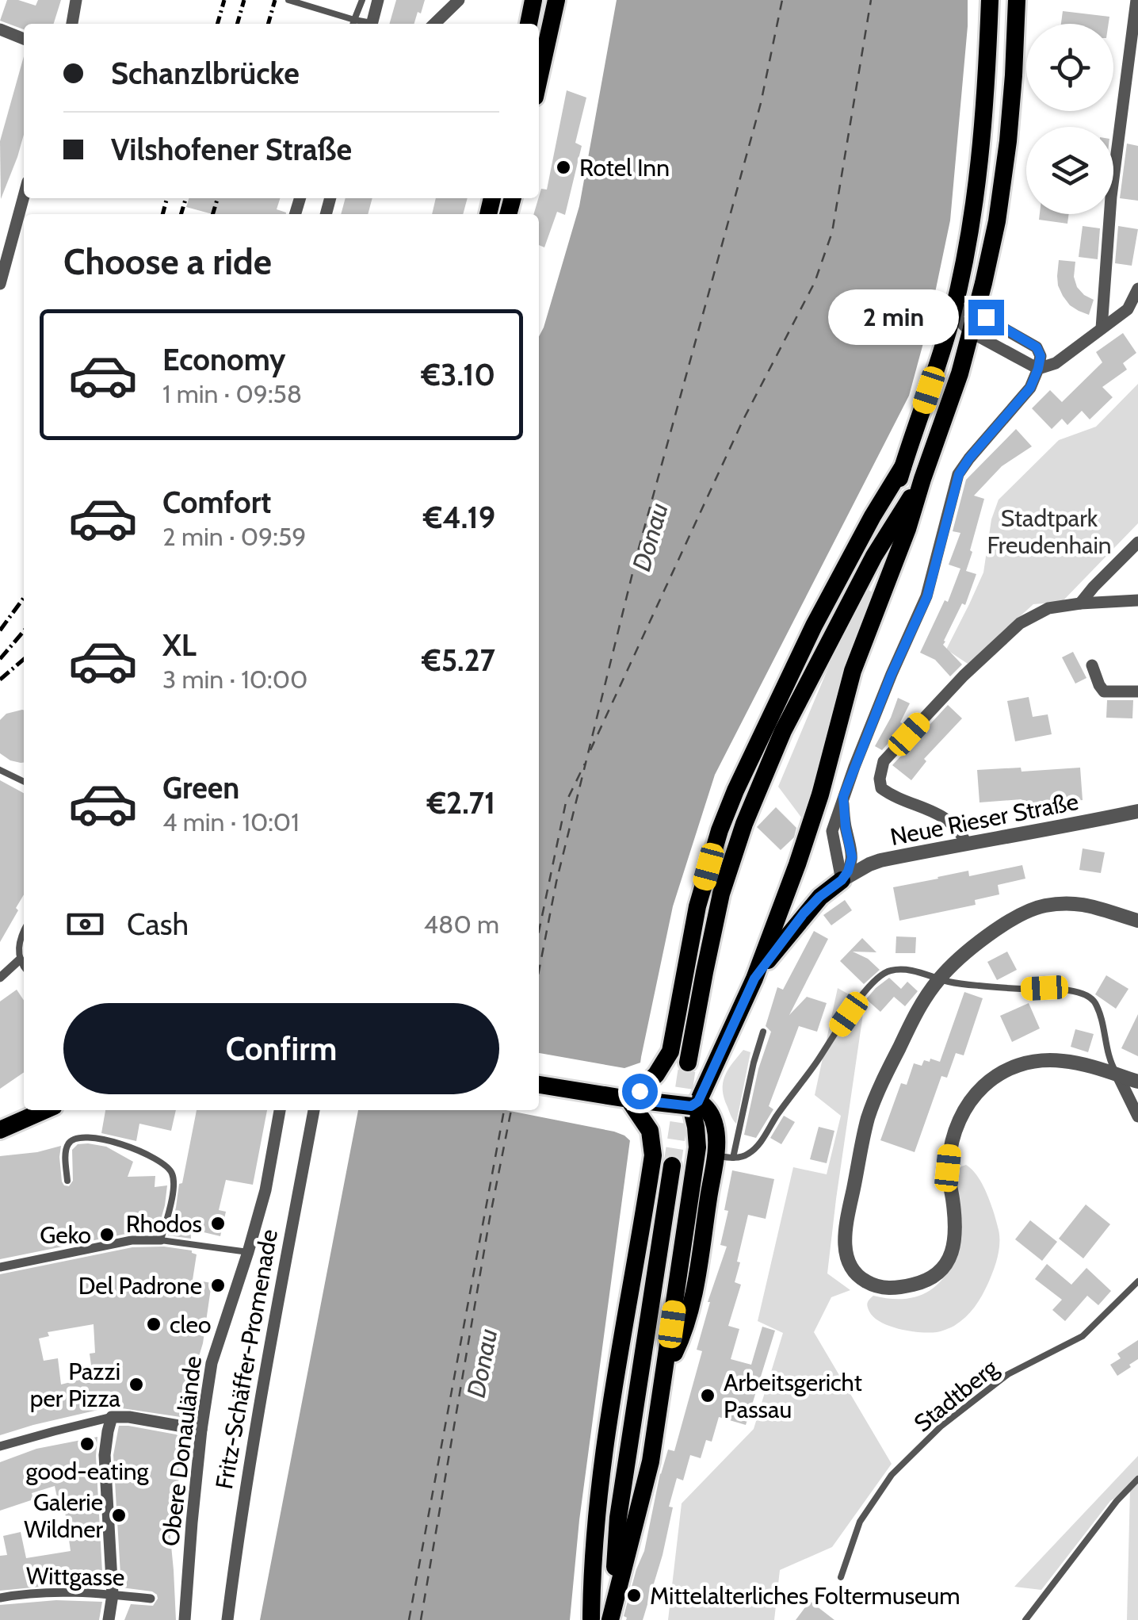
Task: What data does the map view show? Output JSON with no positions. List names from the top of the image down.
{
  "streets": {
    "street": [
      "Neue Rieser Straße",
      "Fritz-Schäffer-Promenade",
      "Obere Donaulände",
      "Wittgasse"
    ],
    "lane": ["Stadtberg"]
  },
  "water": ["Donau"],
  "parks": ["Stadtpark Freudenhain"],
  "places": [
    "Rotel Inn",
    "Rhodos",
    "Geko",
    "Del Padrone",
    "cleo",
    "Pazzi per Pizza",
    "Arbeitsgericht Passau",
    "good-eating",
    "Galerie Wildner",
    "Mittelalterliches Foltermuseum"
  ],
  "page": {
    "banner": ["Schanzlbrücke", "Vilshofener Straße"],
    "heading": "Choose a ride",
    "bubble": "2 min",
    "list": [
      {
        "name": "Economy",
        "note": "1 min · 09:58",
        "value": "€3.10"
      },
      {
        "name": "Comfort",
        "note": "2 min · 09:59",
        "value": "€4.19"
      },
      {
        "name": "XL",
        "note": "3 min · 10:00",
        "value": "€5.27"
      },
      {
        "name": "Green",
        "note": "4 min · 10:01",
        "value": "€2.71"
      }
    ],
    "pay": ["Cash", "480 m"],
    "buttons": "Confirm"
  }
}
